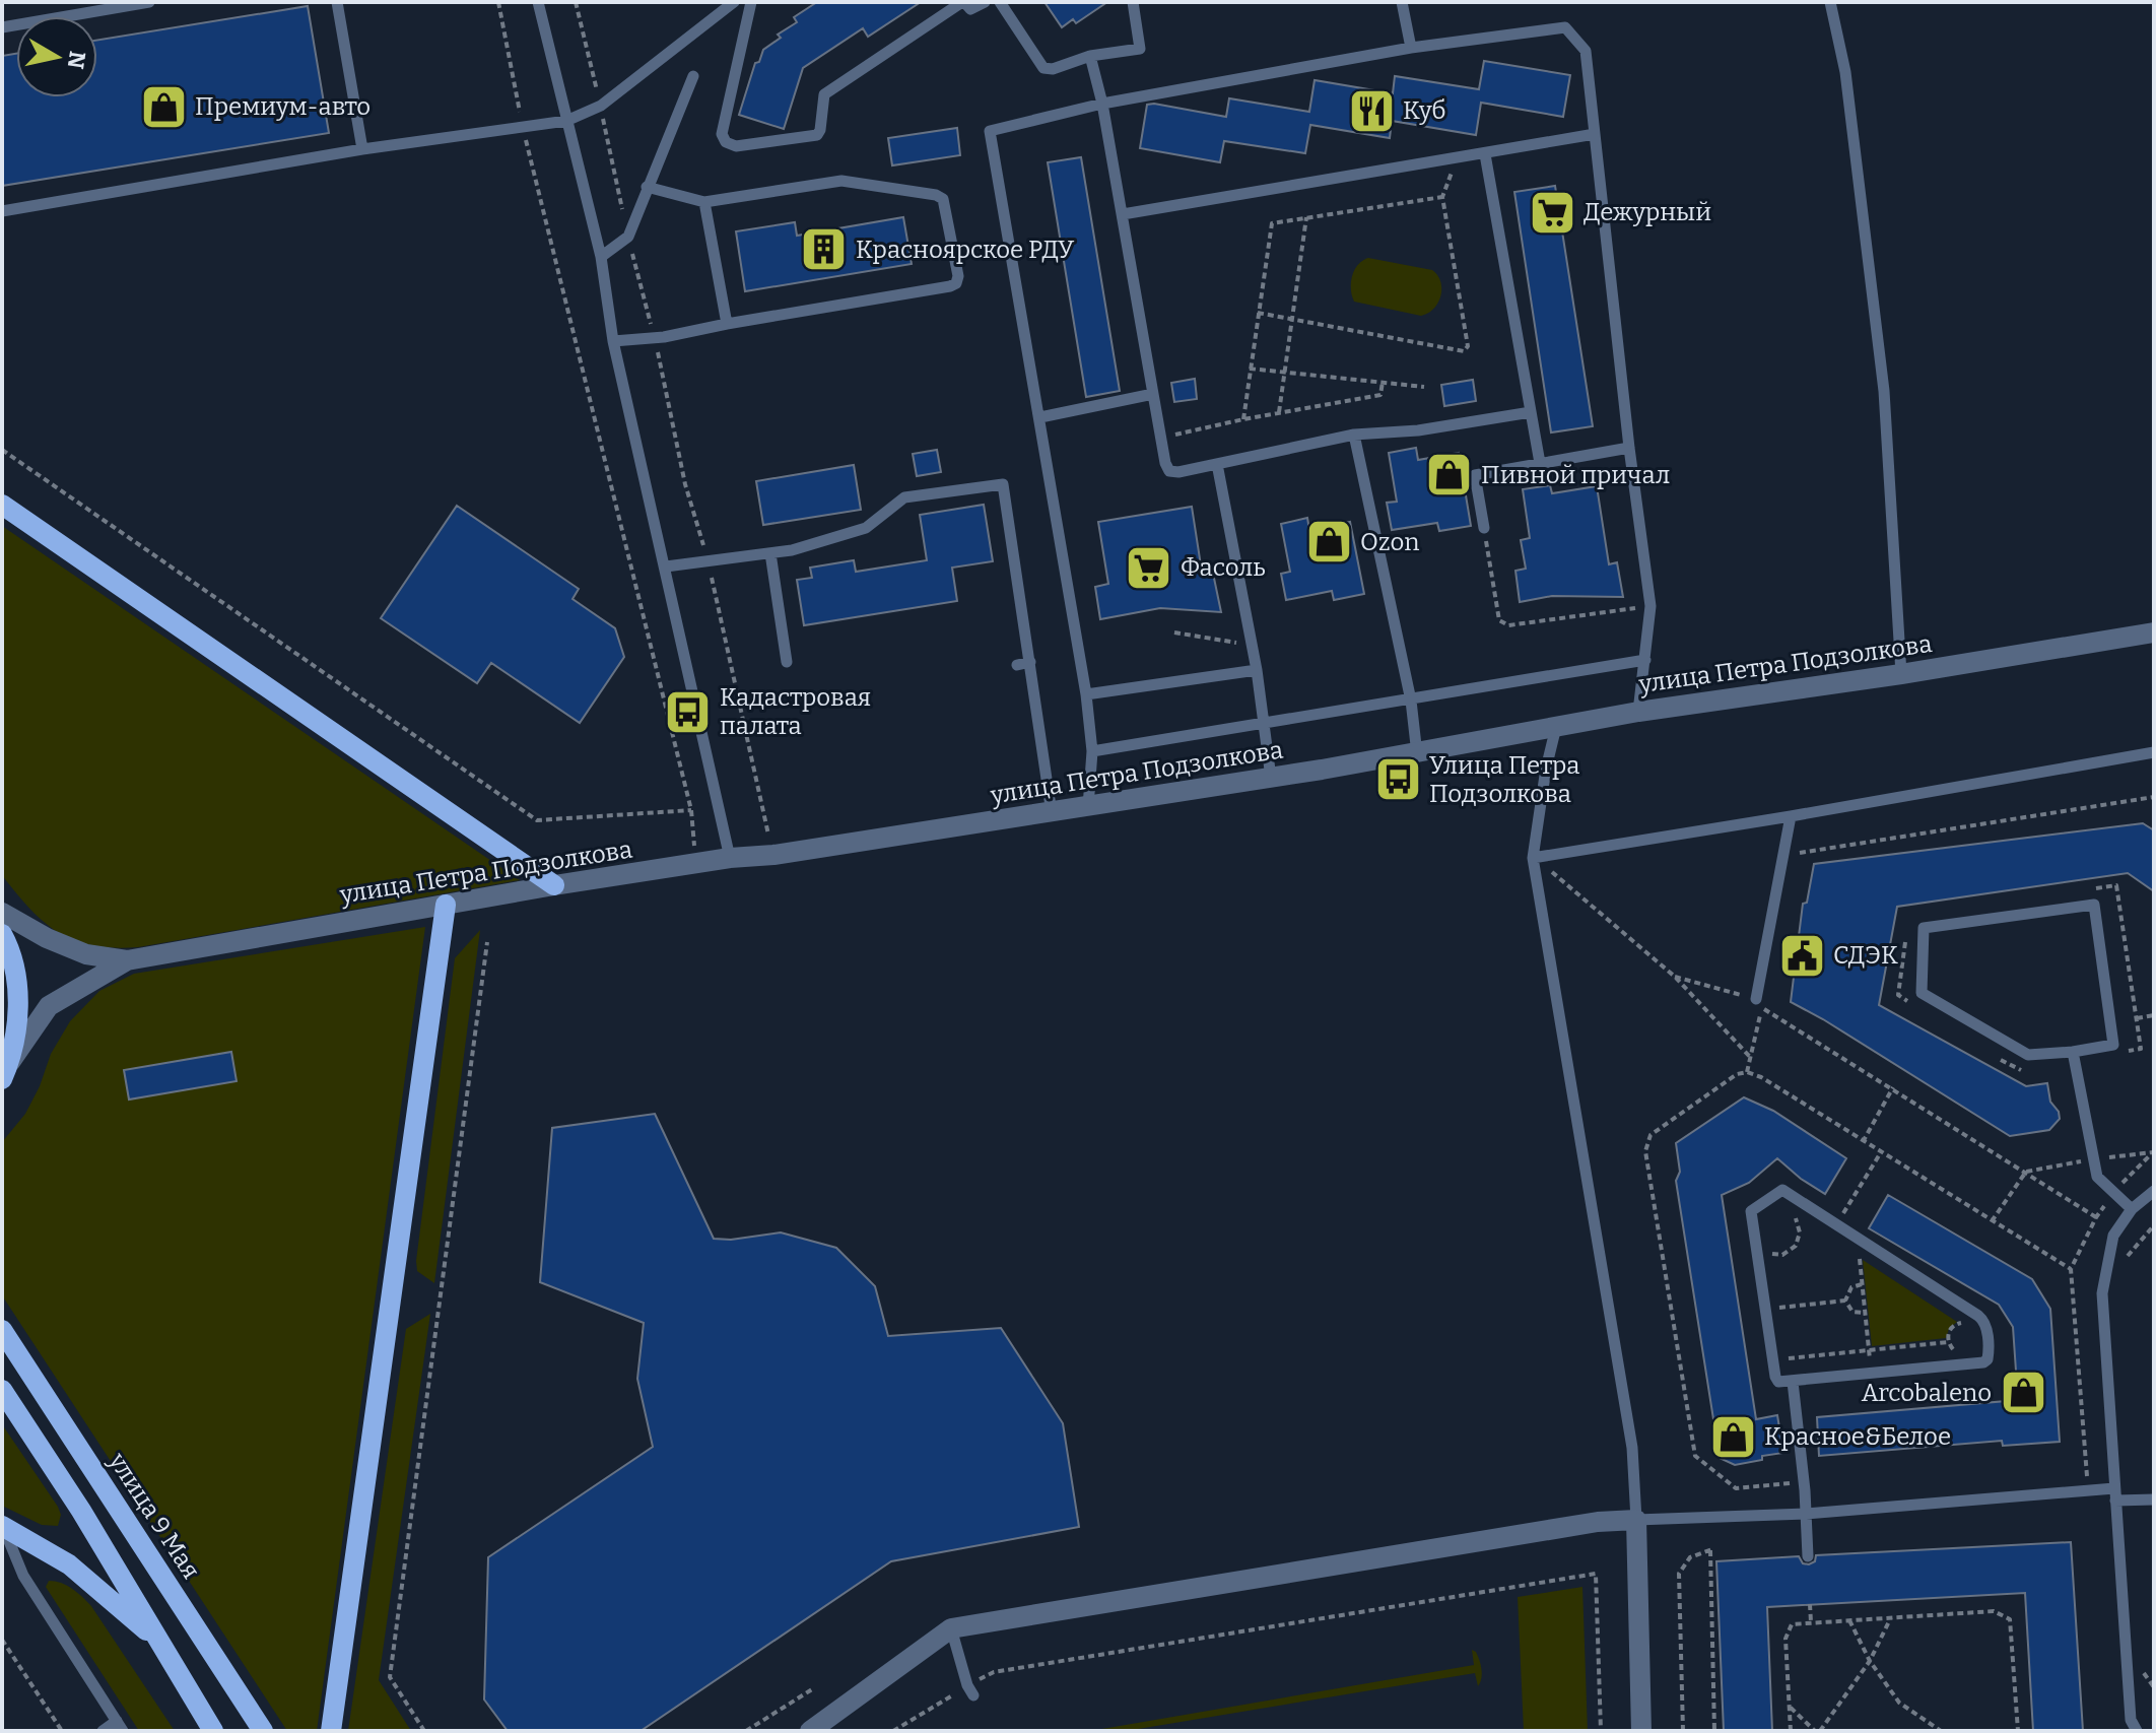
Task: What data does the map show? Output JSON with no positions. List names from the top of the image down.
{
  "streets": {
    "main road": ["улица 9 Мая"],
    "street": ["улица Петра Подзолкова"]
  },
  "places": {
    "shop": [
      "Премиум-авто",
      "Пивной причал",
      "Ozon",
      "Arcobaleno",
      "Красное&Белое"
    ],
    "restaurant": ["Куб"],
    "supermarket": ["Дежурный", "Фасоль"],
    "building": ["Красноярское РДУ"],
    "bus stop": ["Кадастровая палата", "Улица Петра Подзолкова"],
    "public building": ["СДЭК"]
  },
  "north": "right"
}
